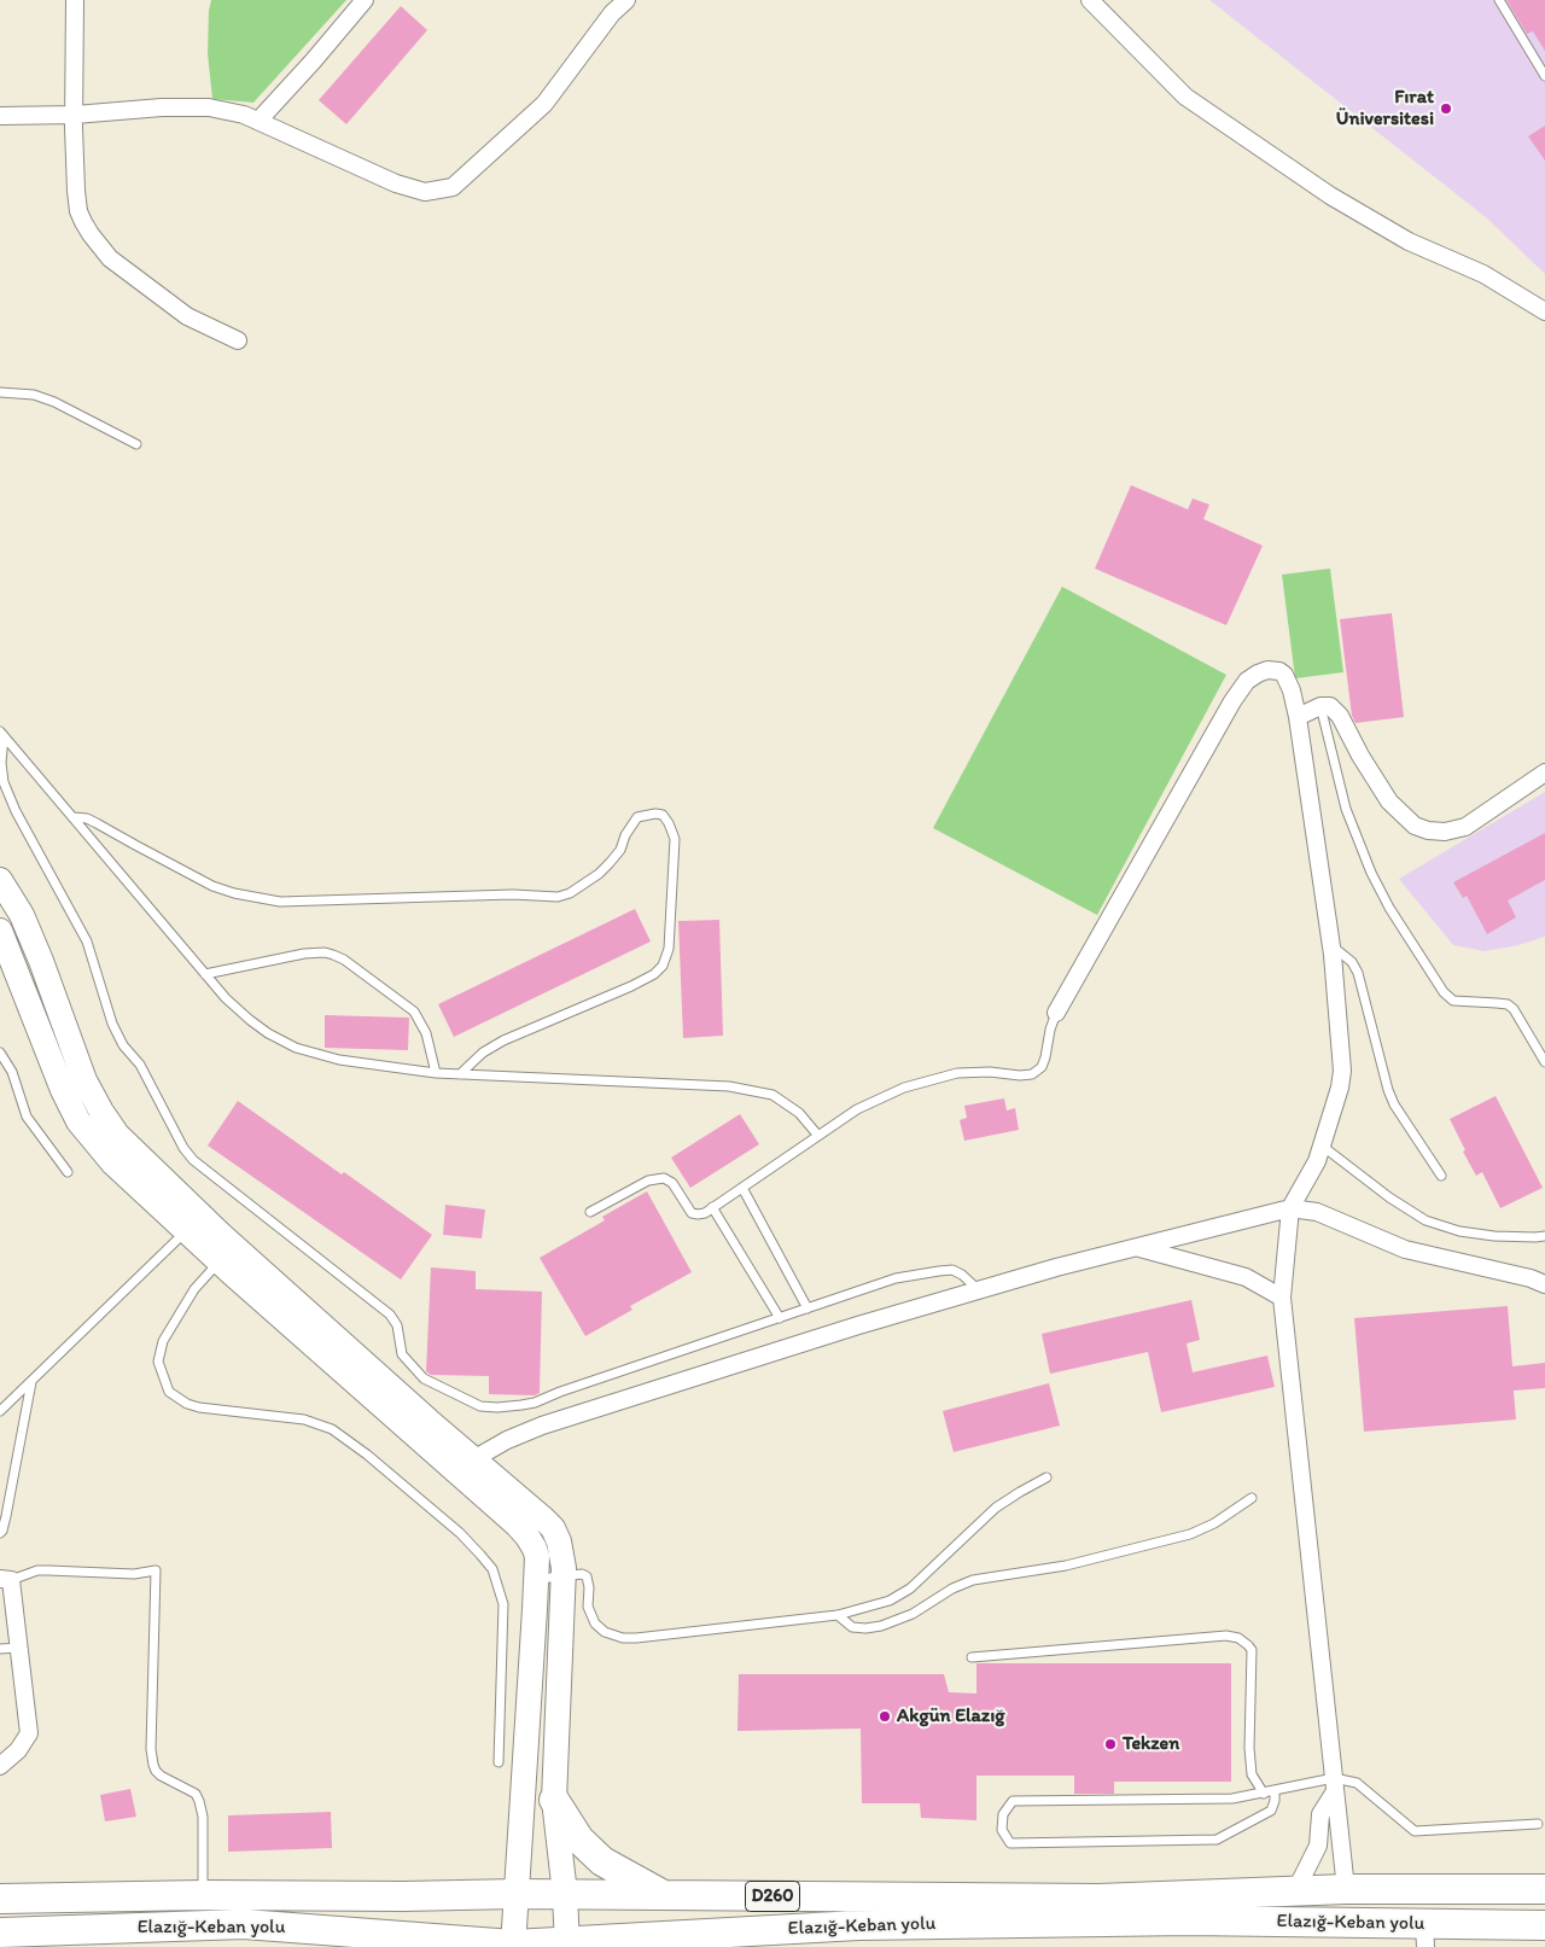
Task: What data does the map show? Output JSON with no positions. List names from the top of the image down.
{
  "streets": {
    "highway": ["D260", "Elazığ-Keban yolu"]
  },
  "places": ["Fırat Üniversitesi", "Akgün Elazığ", "Tekzen"]
}
